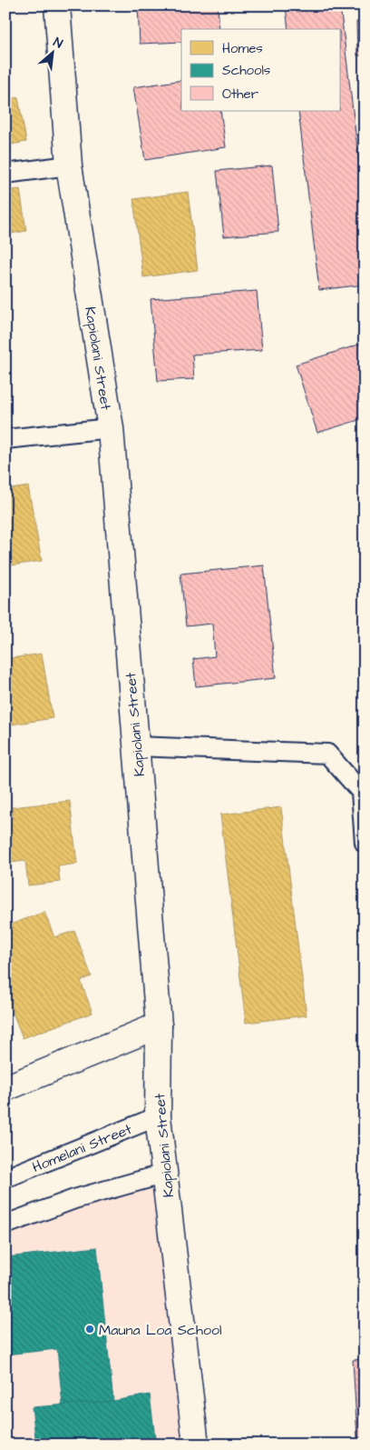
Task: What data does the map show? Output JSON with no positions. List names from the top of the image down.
{
  "streets": {
    "street": ["Kapiolani Street"],
    "lane": ["Homelani Street"]
  },
  "crossings": [
    ["Kapiolani Street", "Homelani Street"]
  ],
  "places": ["Mauna Loa School"],
  "legend": ["Homes", "Schools", "Other"],
  "north": "top right"
}
